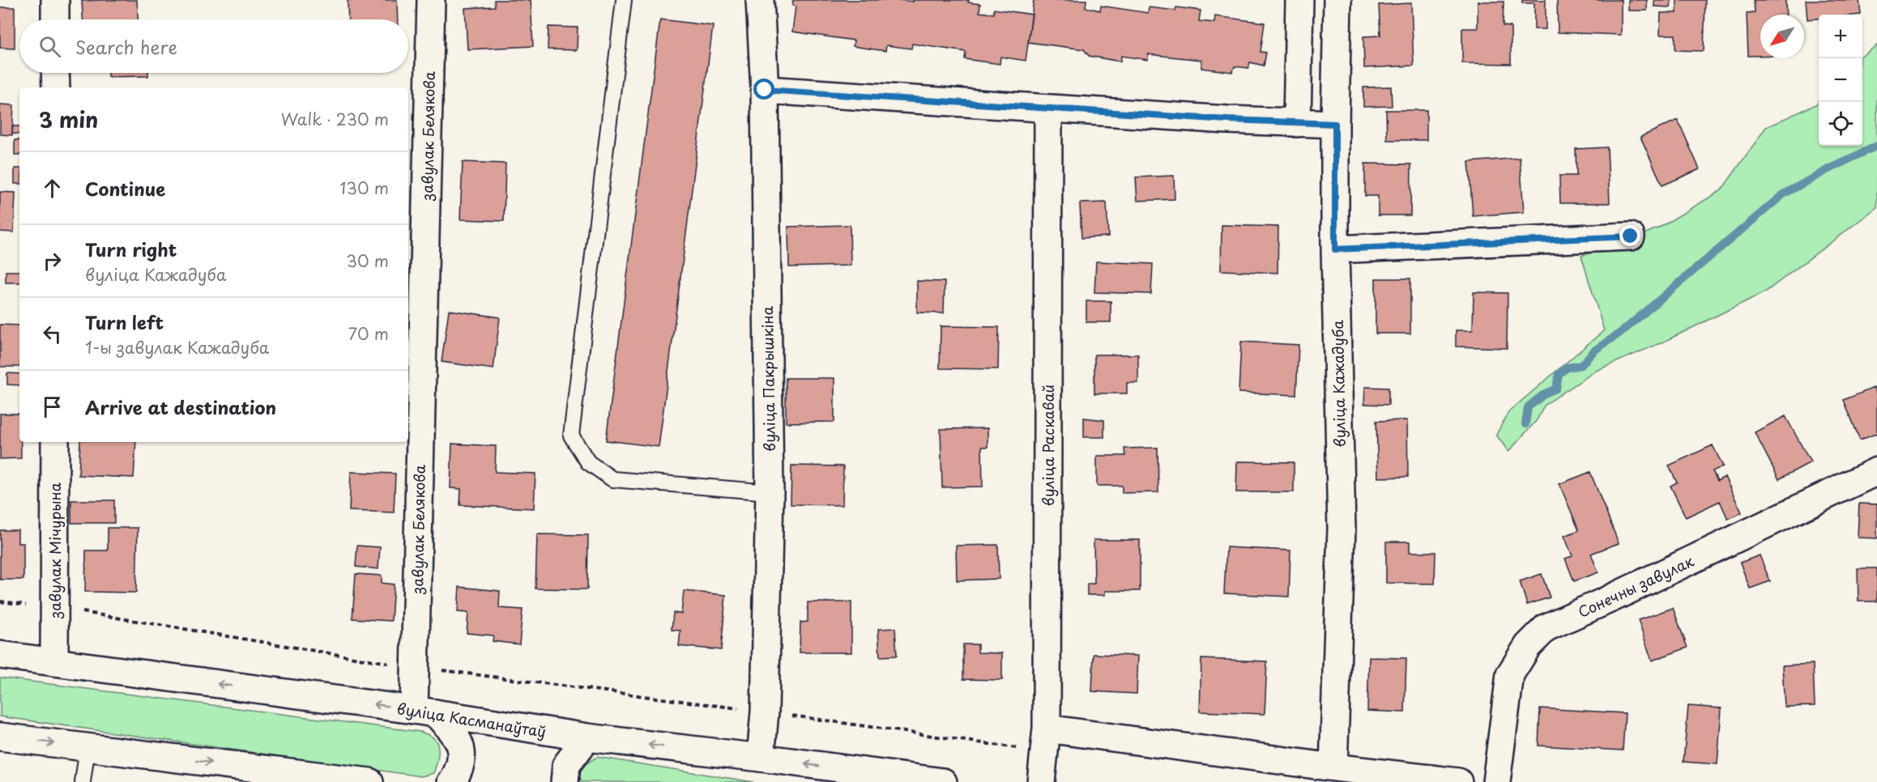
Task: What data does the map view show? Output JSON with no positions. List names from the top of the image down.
{
  "streets": {
    "street": [
      "завулак Белякова",
      "вуліца Пакрышкіна",
      "вуліца Кажадуба",
      "вуліца Раскавай",
      "завулак Мічурына",
      "Сонечны завулак",
      "вуліца Касманаўтаў"
    ]
  },
  "crossings": [
    ["завулак Белякова", "вуліца Касманаўтаў"],
    ["вуліца Пакрышкіна", "вуліца Касманаўтаў"],
    ["завулак Мічурына", "вуліца Касманаўтаў"]
  ],
  "north": "bottom left",
  "page": {
    "map_buttons": ["+", "−"],
    "search": "Search here",
    "heading": ["3 min", "Walk · 230 m"],
    "list": [
      ["Continue", "130 m"],
      ["Turn right", "вуліца Кажадуба", "30 m"],
      ["Turn left", "1-ы завулак Кажадуба", "70 m"],
      "Arrive at destination"
    ]
  }
}
